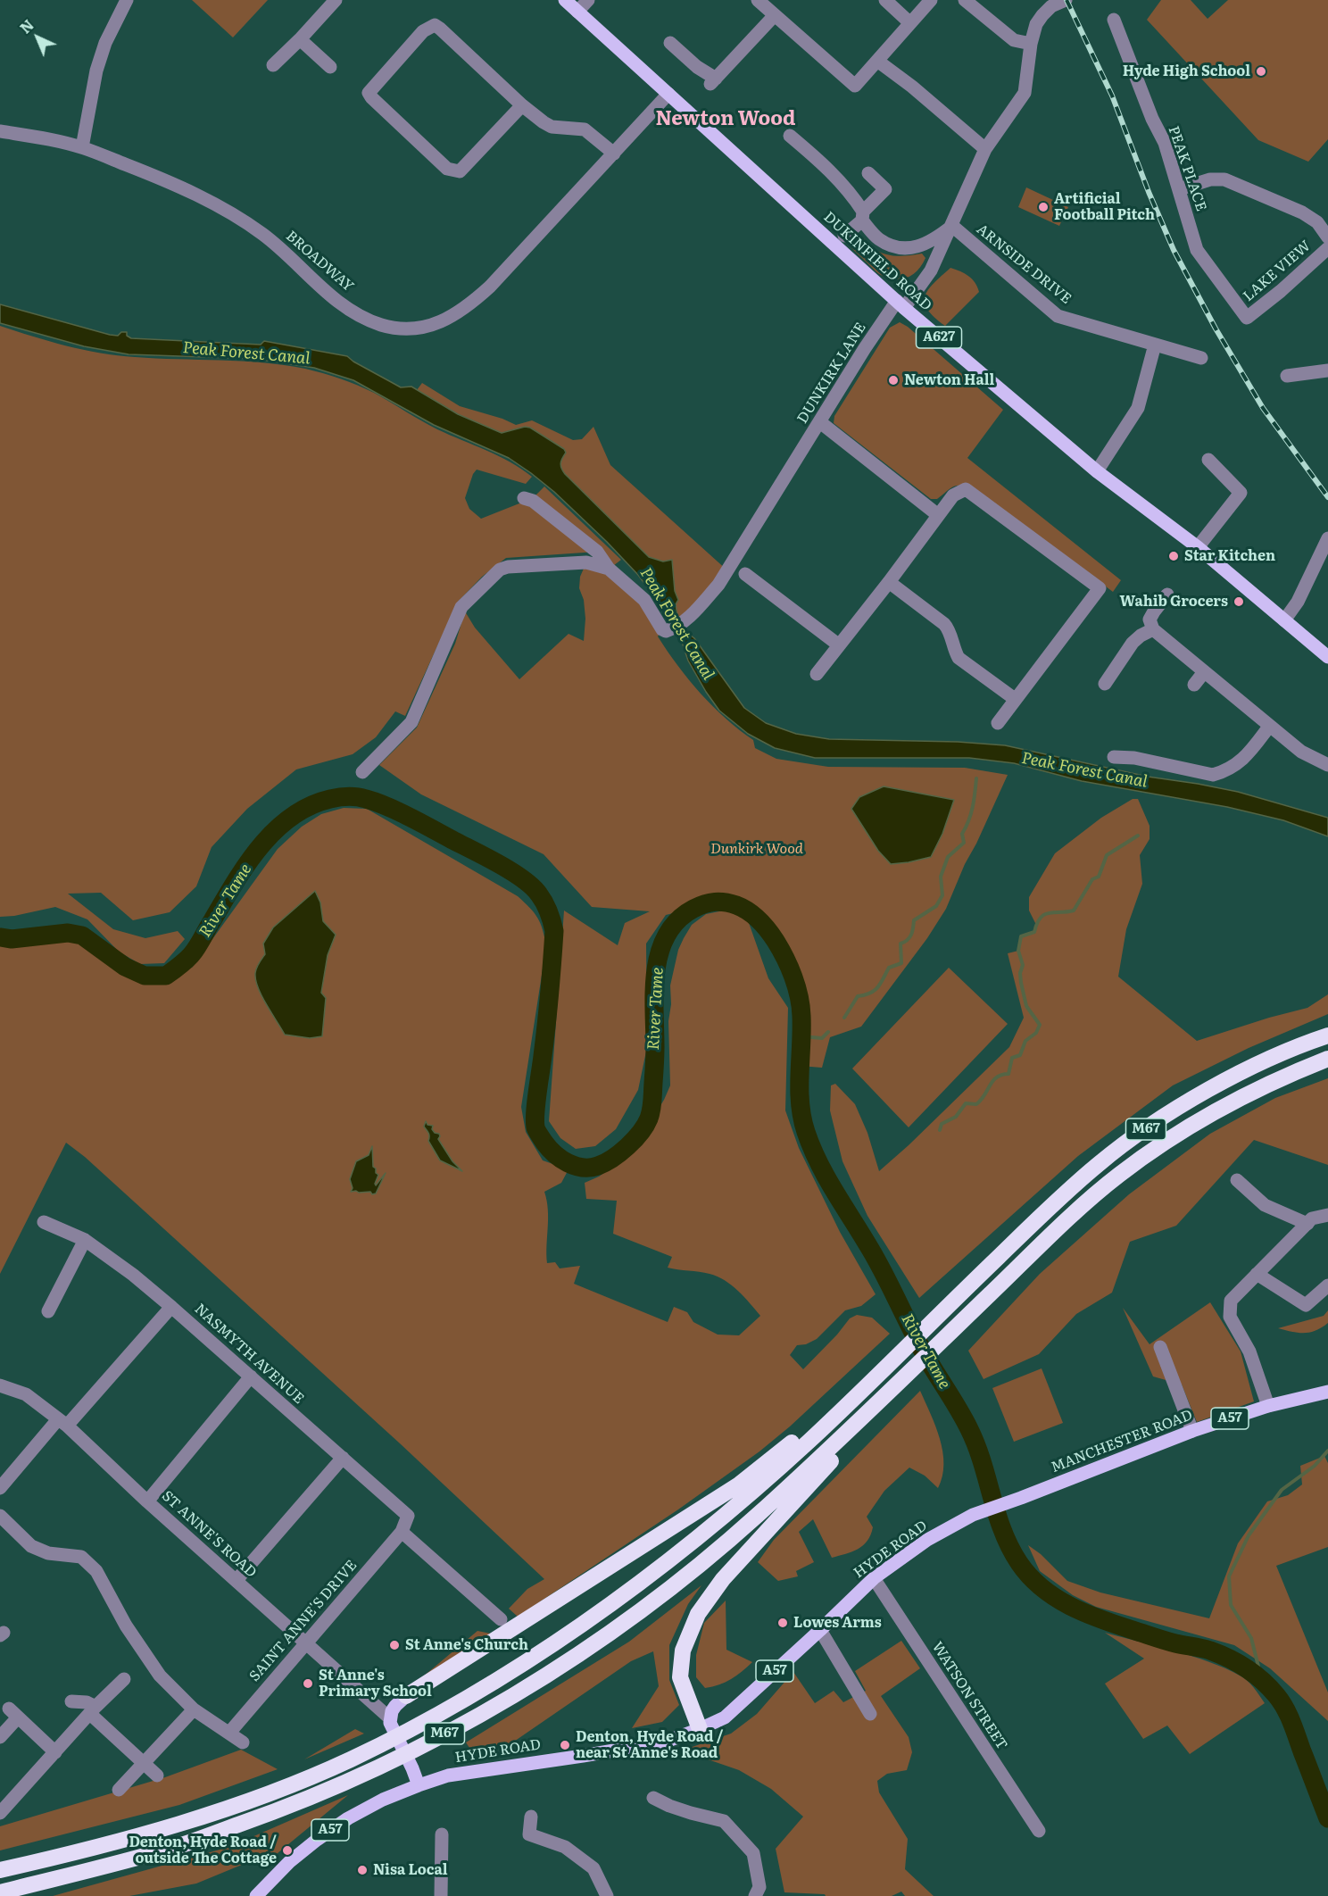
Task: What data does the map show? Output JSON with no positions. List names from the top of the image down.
{
  "streets": {
    "highway": ["M67"],
    "main road": [
      "DUKINFIELD ROAD",
      "A627",
      "A57",
      "MANCHESTER ROAD",
      "ST ANNE'S ROAD",
      "HYDE ROAD"
    ],
    "street": [
      "PEAK PLACE",
      "BROADWAY",
      "ARNSIDE DRIVE",
      "LAKE VIEW",
      "DUNKIRK LANE",
      "NASMYTH AVENUE",
      "SAINT ANNE'S DRIVE",
      "WATSON STREET"
    ]
  },
  "crossings": [
    ["PEAK PLACE", "LAKE VIEW"],
    ["BROADWAY", "DUKINFIELD ROAD"],
    ["DUKINFIELD ROAD", "DUNKIRK LANE"],
    ["ARNSIDE DRIVE", "DUNKIRK LANE"],
    ["M67", "HYDE ROAD"],
    ["NASMYTH AVENUE", "SAINT ANNE'S DRIVE"],
    ["MANCHESTER ROAD", "HYDE ROAD"],
    ["ST ANNE'S ROAD", "HYDE ROAD"],
    ["ST ANNE'S ROAD", "SAINT ANNE'S DRIVE"],
    ["HYDE ROAD", "WATSON STREET"]
  ],
  "districts": ["Newton Wood"],
  "water": ["Peak Forest Canal", "River Tame"],
  "parks": ["Dunkirk Wood"],
  "places": [
    "Hyde High School",
    "Artificial Football Pitch",
    "Newton Hall",
    "Star Kitchen",
    "Wahib Grocers",
    "Lowes Arms",
    "St Anne's Church",
    "St Anne's Primary School",
    "Denton, Hyde Road / near St Anne's Road",
    "Denton, Hyde Road / outside The Cottage",
    "Nisa Local"
  ],
  "north": "top left"
}
